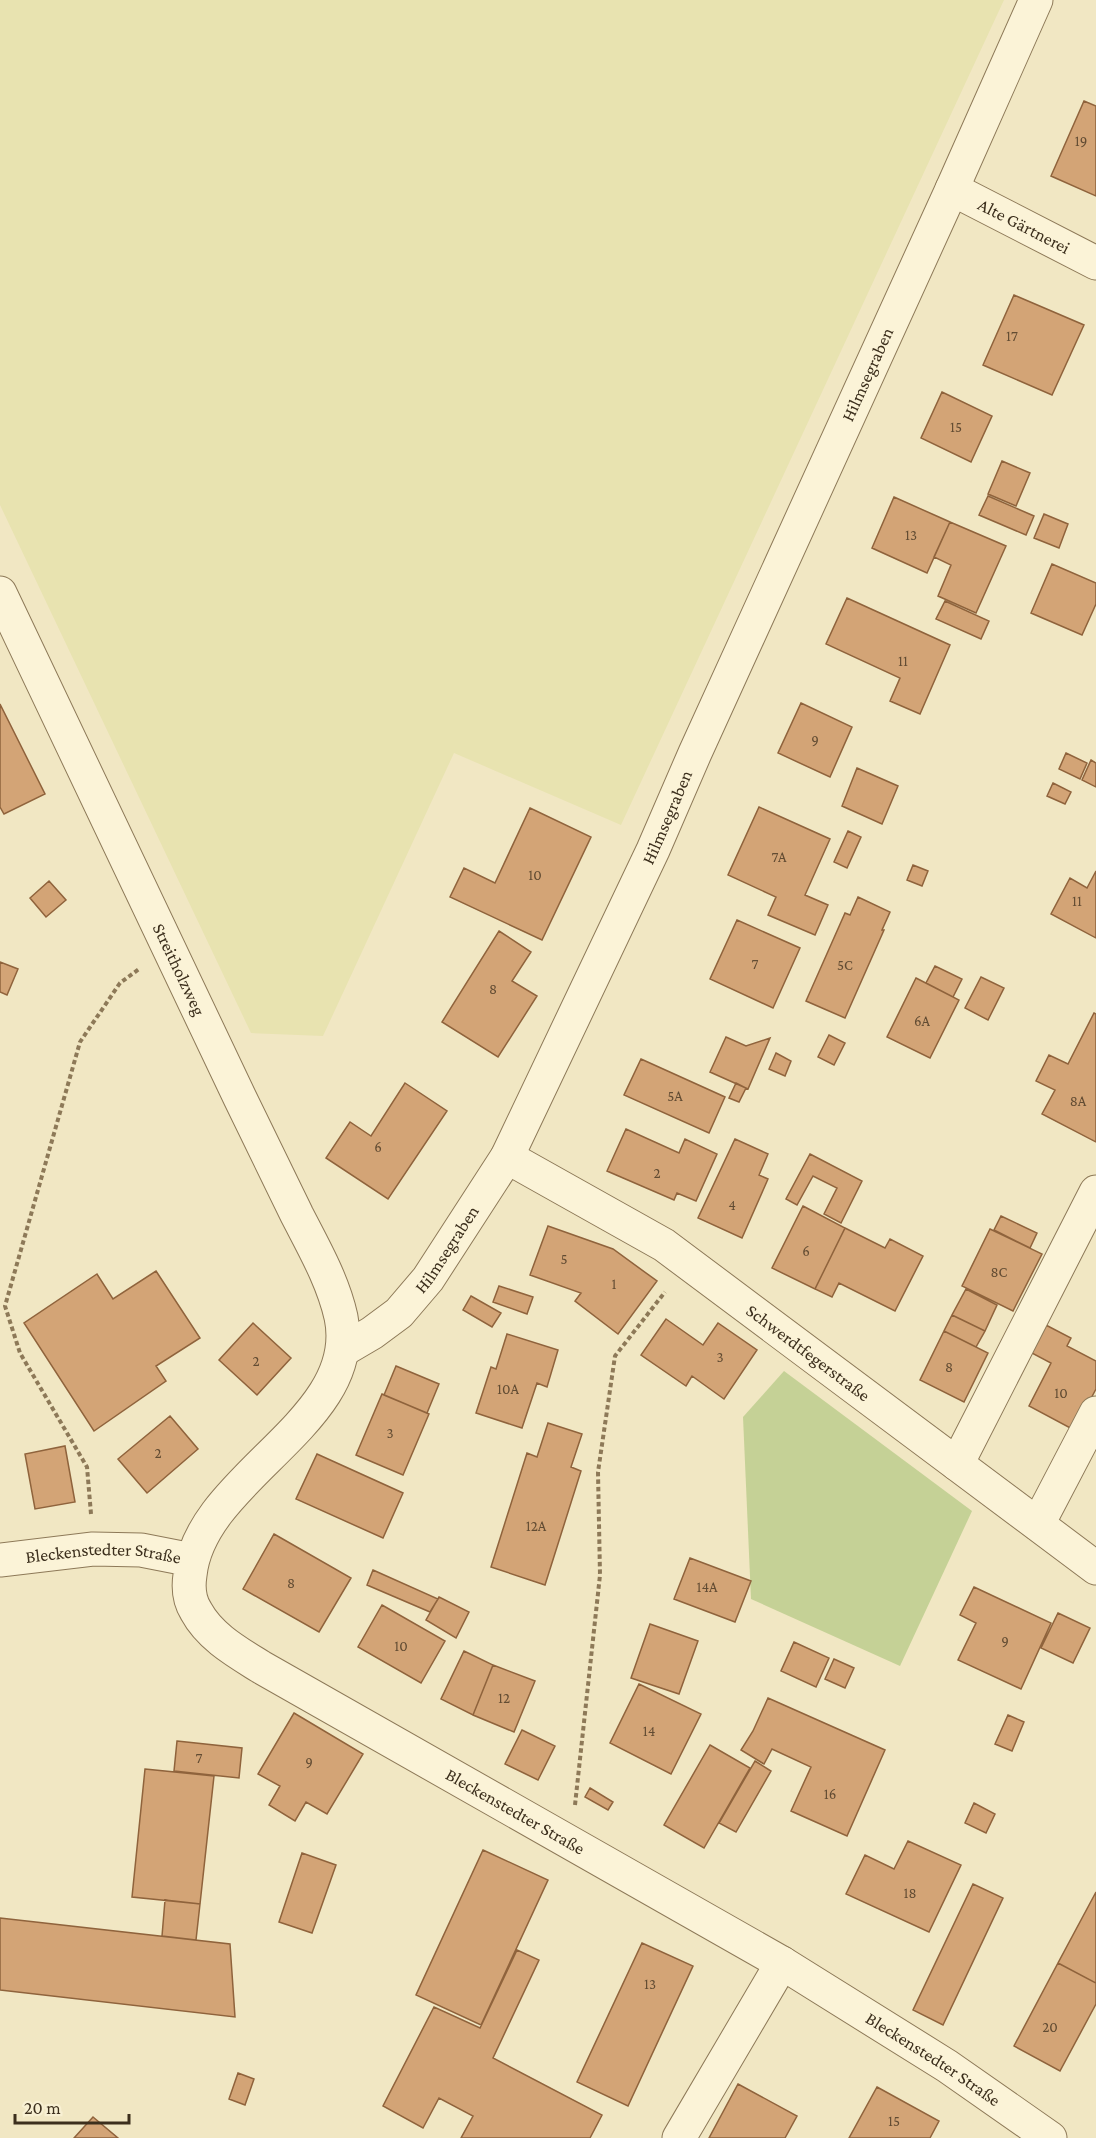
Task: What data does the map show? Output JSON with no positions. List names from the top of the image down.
{
  "streets": {
    "street": [
      "Alte Gärtnerei",
      "Hilmsegraben",
      "Streitholzweg",
      "Schwerdtfegerstraße",
      "Bleckenstedter Straße"
    ]
  },
  "crossings": [
    ["Alte Gärtnerei", "Hilmsegraben"],
    ["Hilmsegraben", "Streitholzweg"],
    ["Hilmsegraben", "Schwerdtfegerstraße"]
  ],
  "house_numbers": [
    "19",
    "17",
    "15",
    "13",
    "11",
    "9",
    "7A",
    "10",
    "11",
    "7",
    "5C",
    "8",
    "6A",
    "5A",
    "8A",
    "6",
    "2",
    "4",
    "6",
    "5",
    "8C",
    "1",
    "3",
    "2",
    "8",
    "10A",
    "10",
    "3",
    "2",
    "12A",
    "8",
    "14A",
    "9",
    "10",
    "12",
    "14",
    "7",
    "9",
    "16",
    "18",
    "13",
    "20",
    "15"
  ],
  "scale_bar": "20 m"
}
